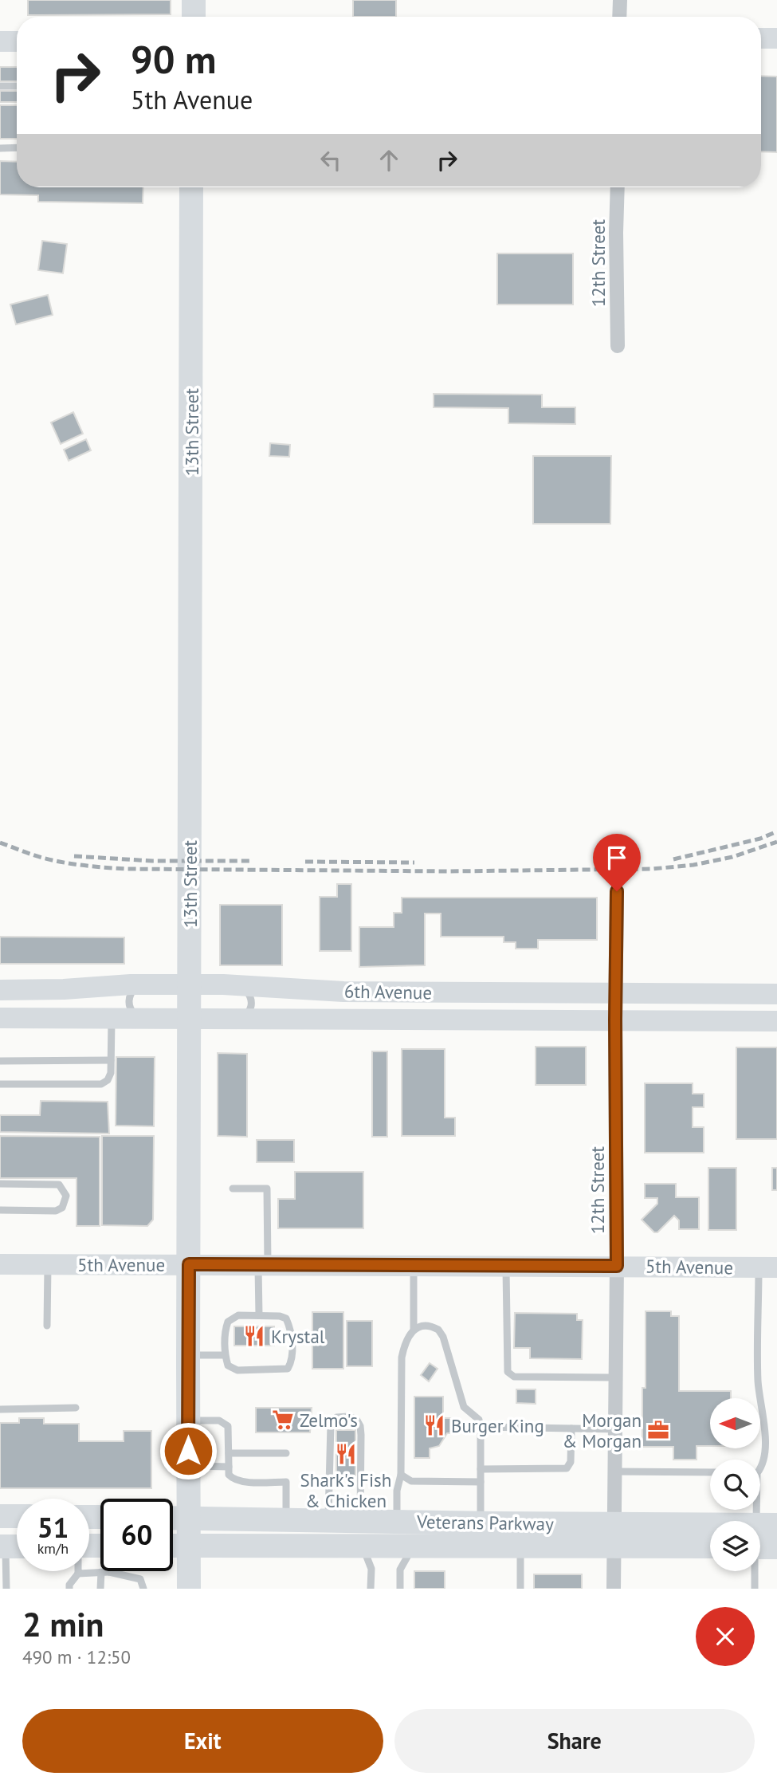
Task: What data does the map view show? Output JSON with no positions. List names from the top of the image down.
{
  "streets": {
    "main road": ["13th Street", "Veterans Parkway"],
    "street": ["12th Street", "6th Avenue", "5th Avenue"]
  },
  "crossings": [
    ["12th Street", "6th Avenue"],
    ["12th Street", "5th Avenue"],
    ["12th Street", "Veterans Parkway"],
    ["13th Street", "5th Avenue"],
    ["13th Street", "Veterans Parkway"]
  ],
  "places": {
    "restaurant": ["Krystal", "Burger King", "Shark's Fish & Chicken"],
    "supermarket": ["Zelmo's"],
    "office": ["Morgan & Morgan"]
  },
  "north": "left",
  "page": {
    "turn": ["90 m", "5th Avenue"],
    "speed": "51 km/h",
    "limit": "60",
    "heading": ["2 min", "490 m · 12:50"],
    "buttons": ["Exit", "Share"]
  }
}
